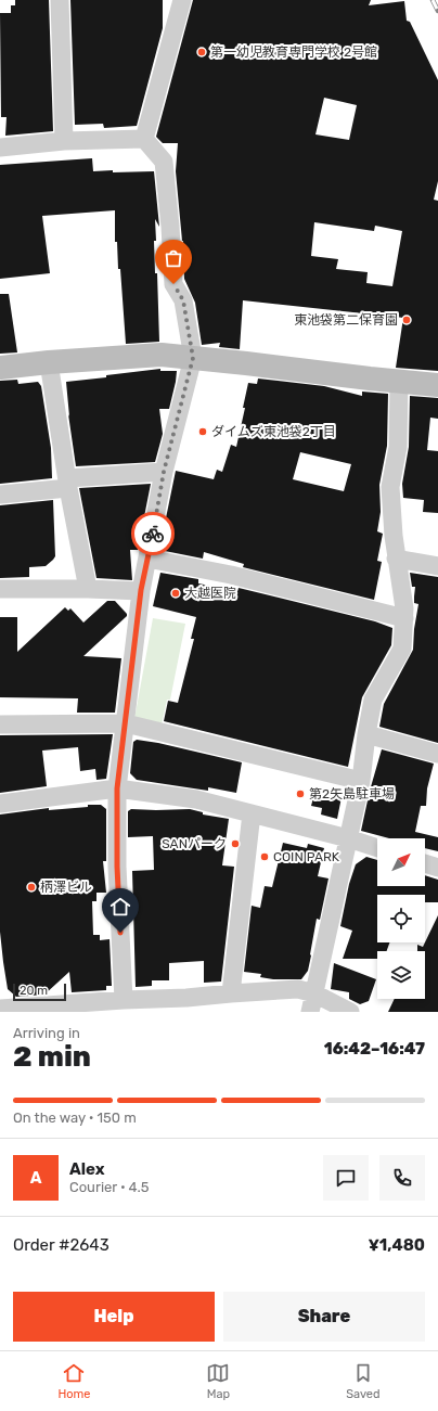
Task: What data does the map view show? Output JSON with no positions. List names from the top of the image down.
{
  "places": [
    "第一幼児教育専門学校 2号館",
    "東池袋第二保育園",
    "ダイムズ東池袋2丁目",
    "大越医院",
    "第2矢島駐車場",
    "SANパーク",
    "COIN PARK",
    "柄澤ビル"
  ],
  "scale_bar": "20 m",
  "north": "top right",
  "page": {
    "scale": "20 m",
    "heading": ["2 min", "Arriving in", "16:42–16:47"],
    "panel": [
      "Alex",
      "Courier · 4.5",
      "Order #2643",
      "¥1,480"
    ],
    "bar": "On the way · 150 m",
    "round": "A",
    "buttons": ["Help", "Share"],
    "tabs": ["Home", "Map", "Saved"]
  }
}
